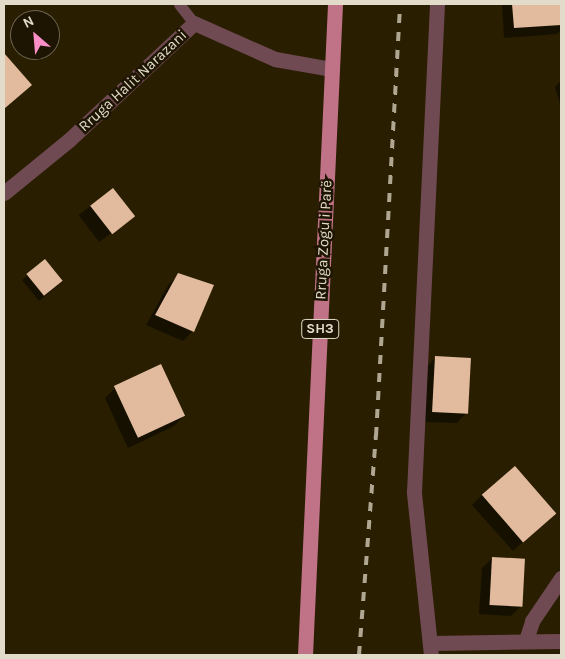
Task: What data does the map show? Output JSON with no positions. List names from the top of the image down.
{
  "streets": {
    "main road": ["Rruga Zogu i Parë", "SH3"],
    "street": ["Rruga Halit Narazani"]
  },
  "crossings": [
    ["Rruga Halit Narazani", "Rruga Zogu i Parë"]
  ],
  "north": "top left"
}
